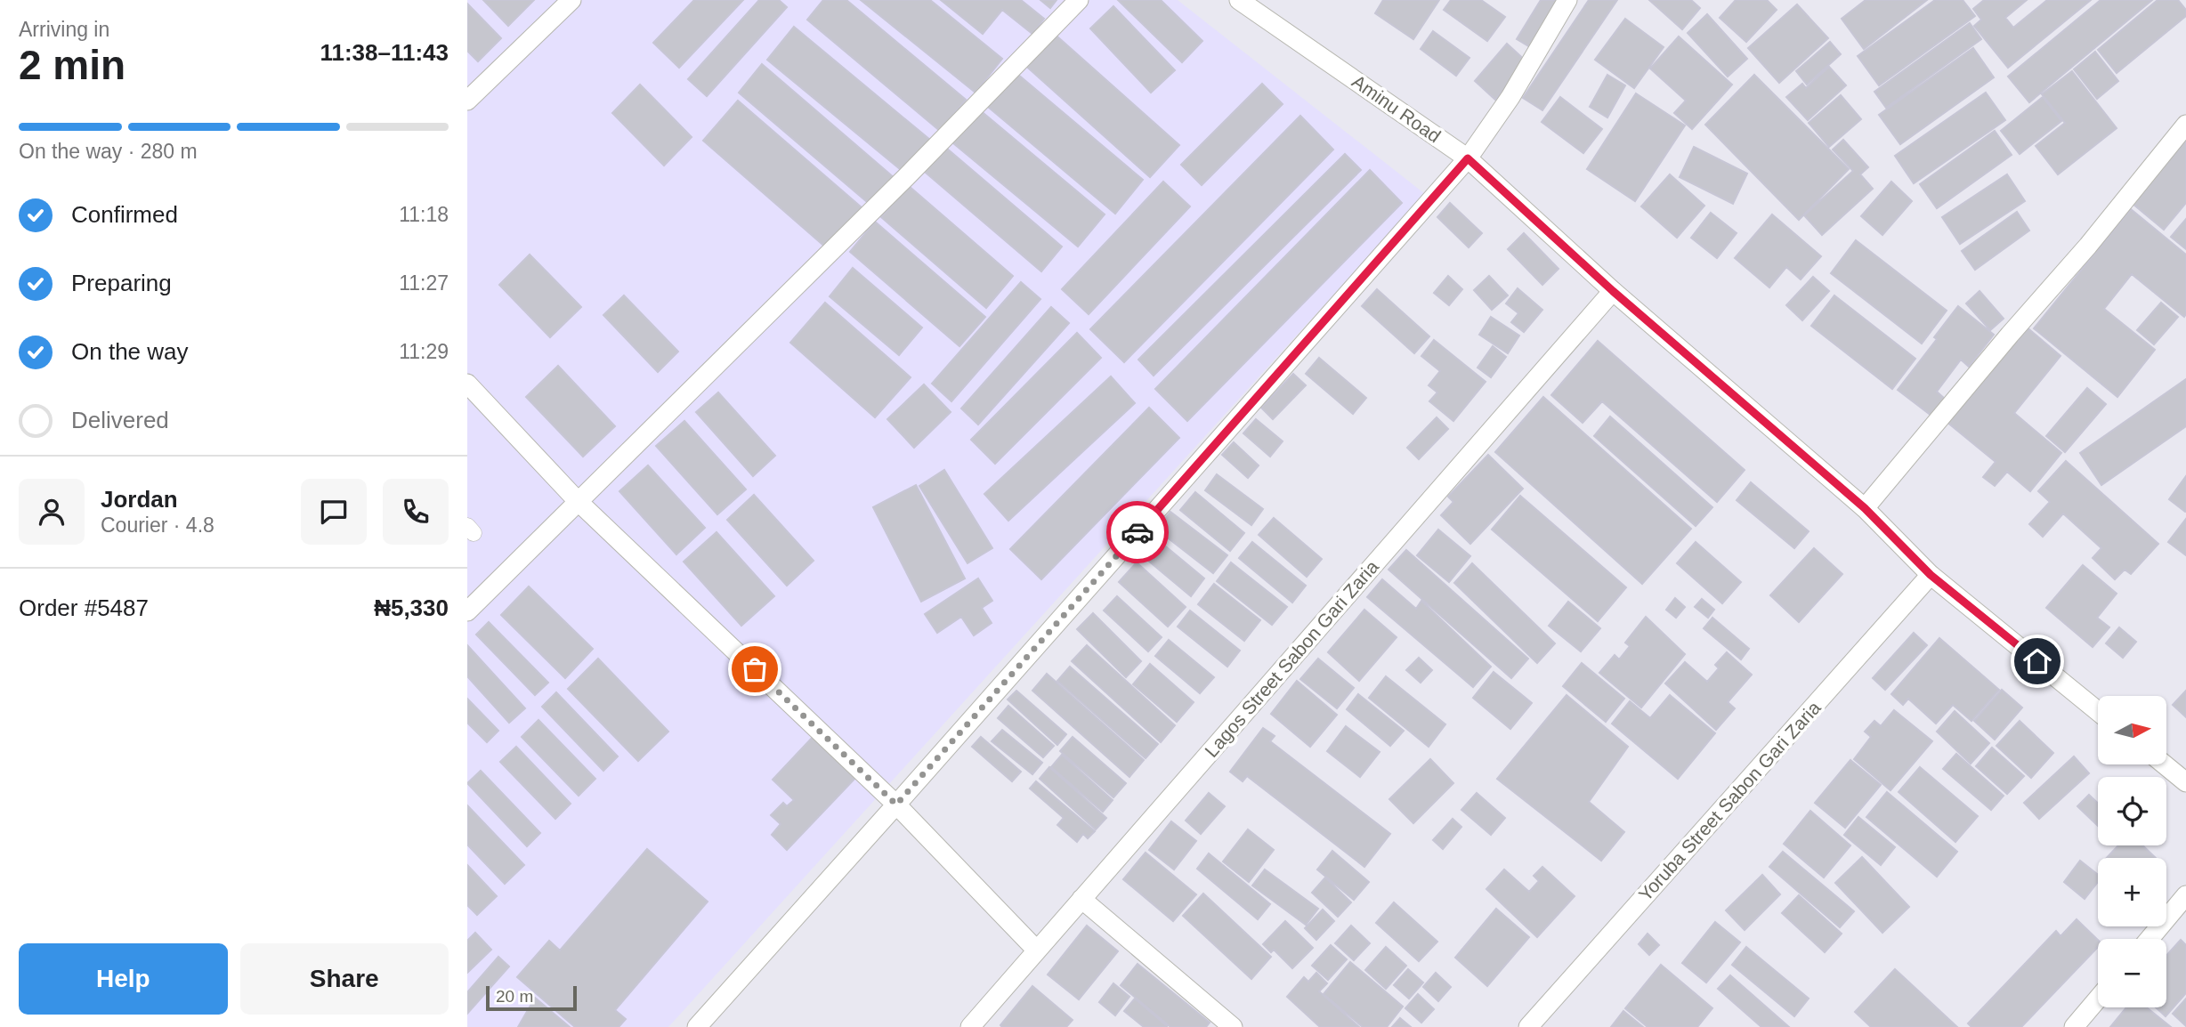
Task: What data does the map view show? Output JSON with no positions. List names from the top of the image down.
{
  "streets": {
    "street": ["Aminu Road", "Lagos Street Sabon Gari Zaria", "Yoruba Street Sabon Gari Zaria"]
  },
  "crossings": [
    ["Aminu Road", "Lagos Street Sabon Gari Zaria"],
    ["Aminu Road", "Yoruba Street Sabon Gari Zaria"]
  ],
  "scale_bar": "20 m",
  "north": "right",
  "page": {
    "heading": ["2 min", "Arriving in", "11:38–11:43"],
    "panel": [
      "Jordan",
      "Courier · 4.8",
      "Order #5487",
      "₦5,330"
    ],
    "bar": "On the way · 280 m",
    "list": [
      ["Confirmed", "11:18"],
      ["Preparing", "11:27"],
      ["On the way", "11:29"],
      "Delivered"
    ],
    "map_buttons": ["+", "−"],
    "buttons": ["Help", "Share"],
    "scale": "20 m"
  }
}
